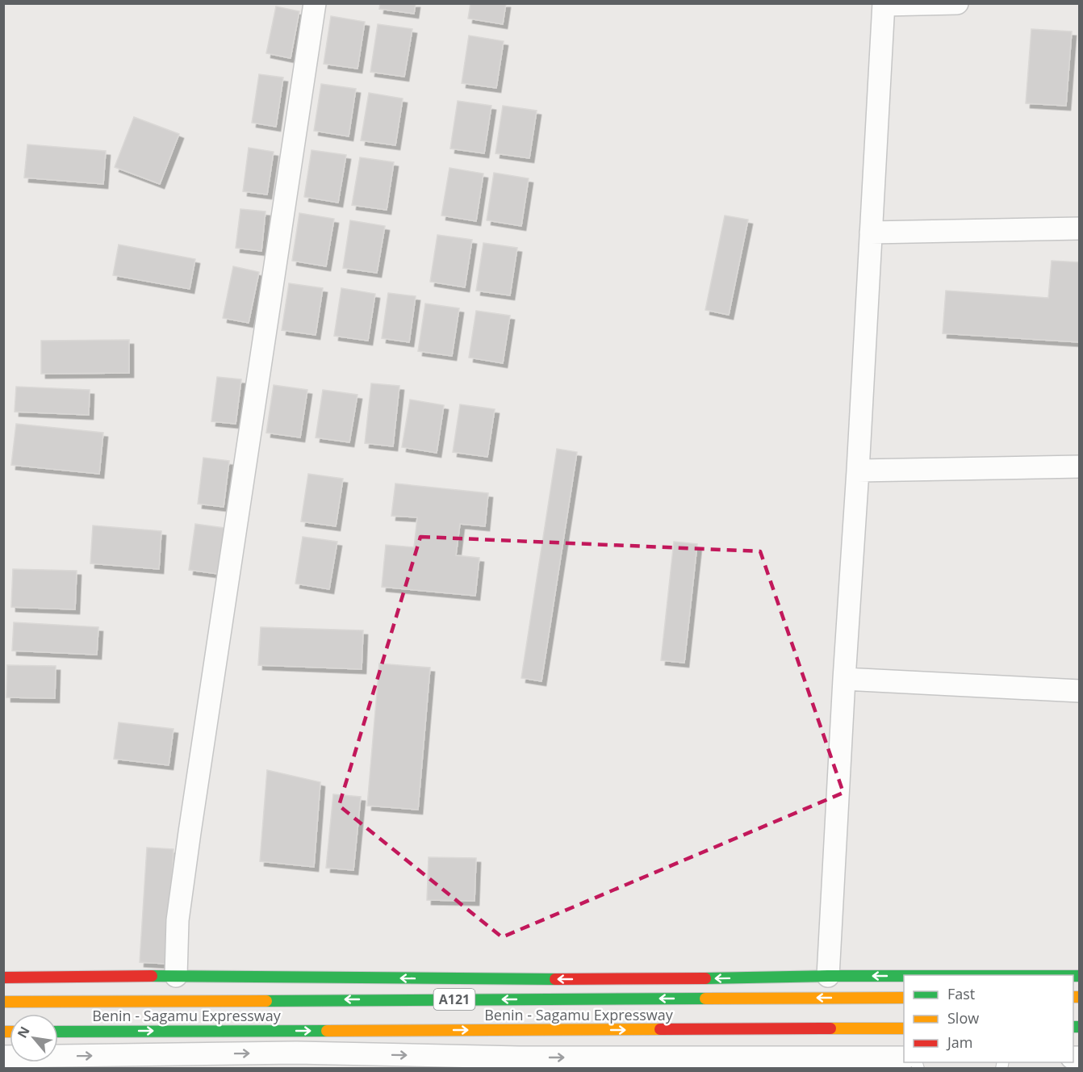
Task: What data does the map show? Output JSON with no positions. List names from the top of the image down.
{
  "streets": {
    "main road": ["A121", "Benin - Sagamu Expressway"]
  },
  "legend": ["Fast", "Slow", "Jam"],
  "north": "top left"
}
